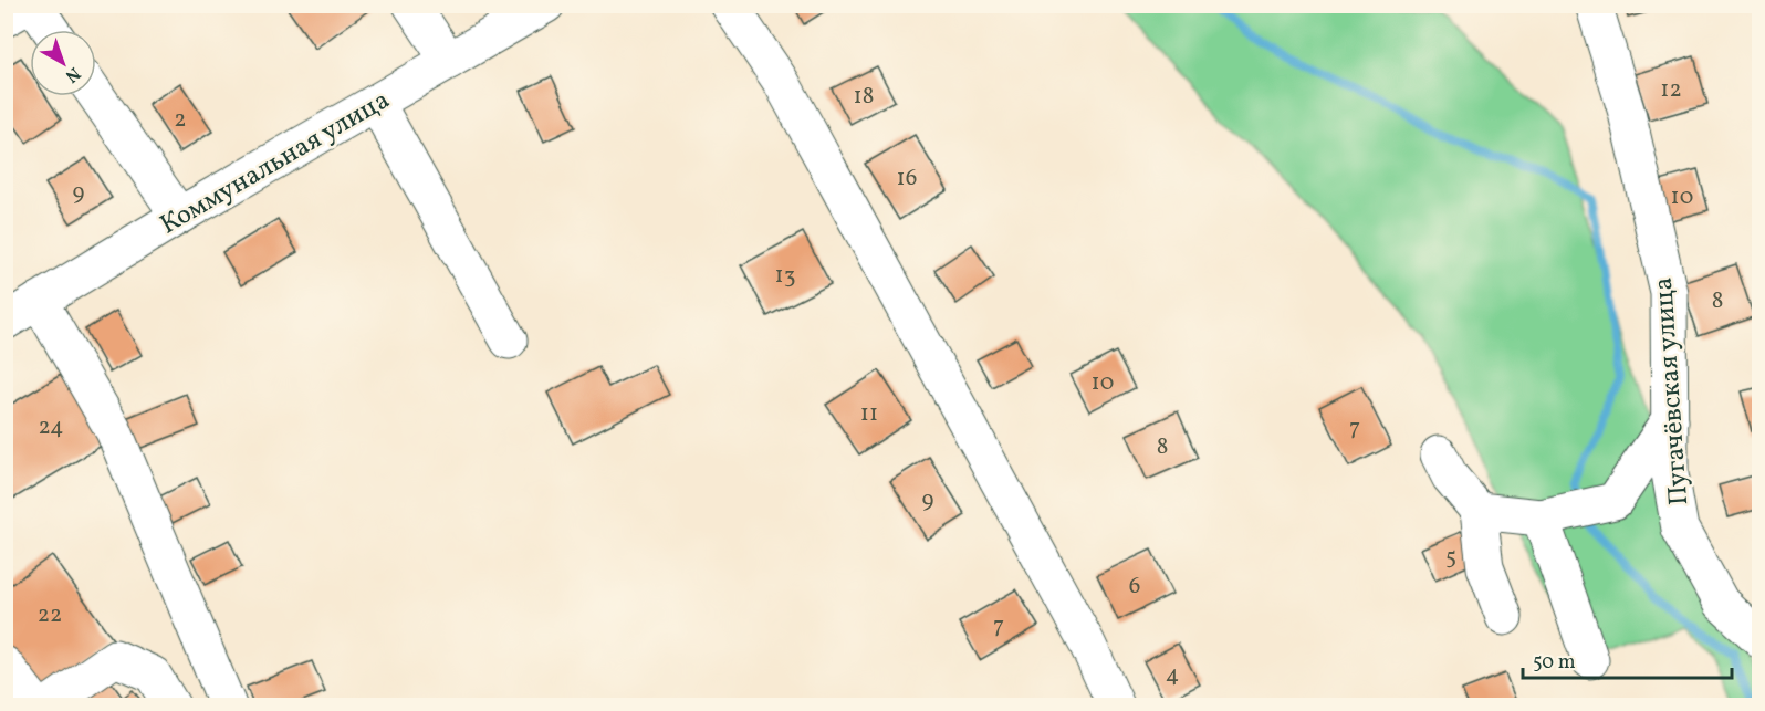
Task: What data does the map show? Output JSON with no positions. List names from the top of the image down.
{
  "streets": {
    "street": ["Коммунальная улица", "Пугачёвская улица"]
  },
  "house_numbers": [
    "12",
    "18",
    "2",
    "16",
    "9",
    "10",
    "13",
    "8",
    "10",
    "11",
    "24",
    "7",
    "8",
    "9",
    "5",
    "6",
    "22",
    "7",
    "4"
  ],
  "scale_bar": "50 m",
  "north": "bottom right"
}
